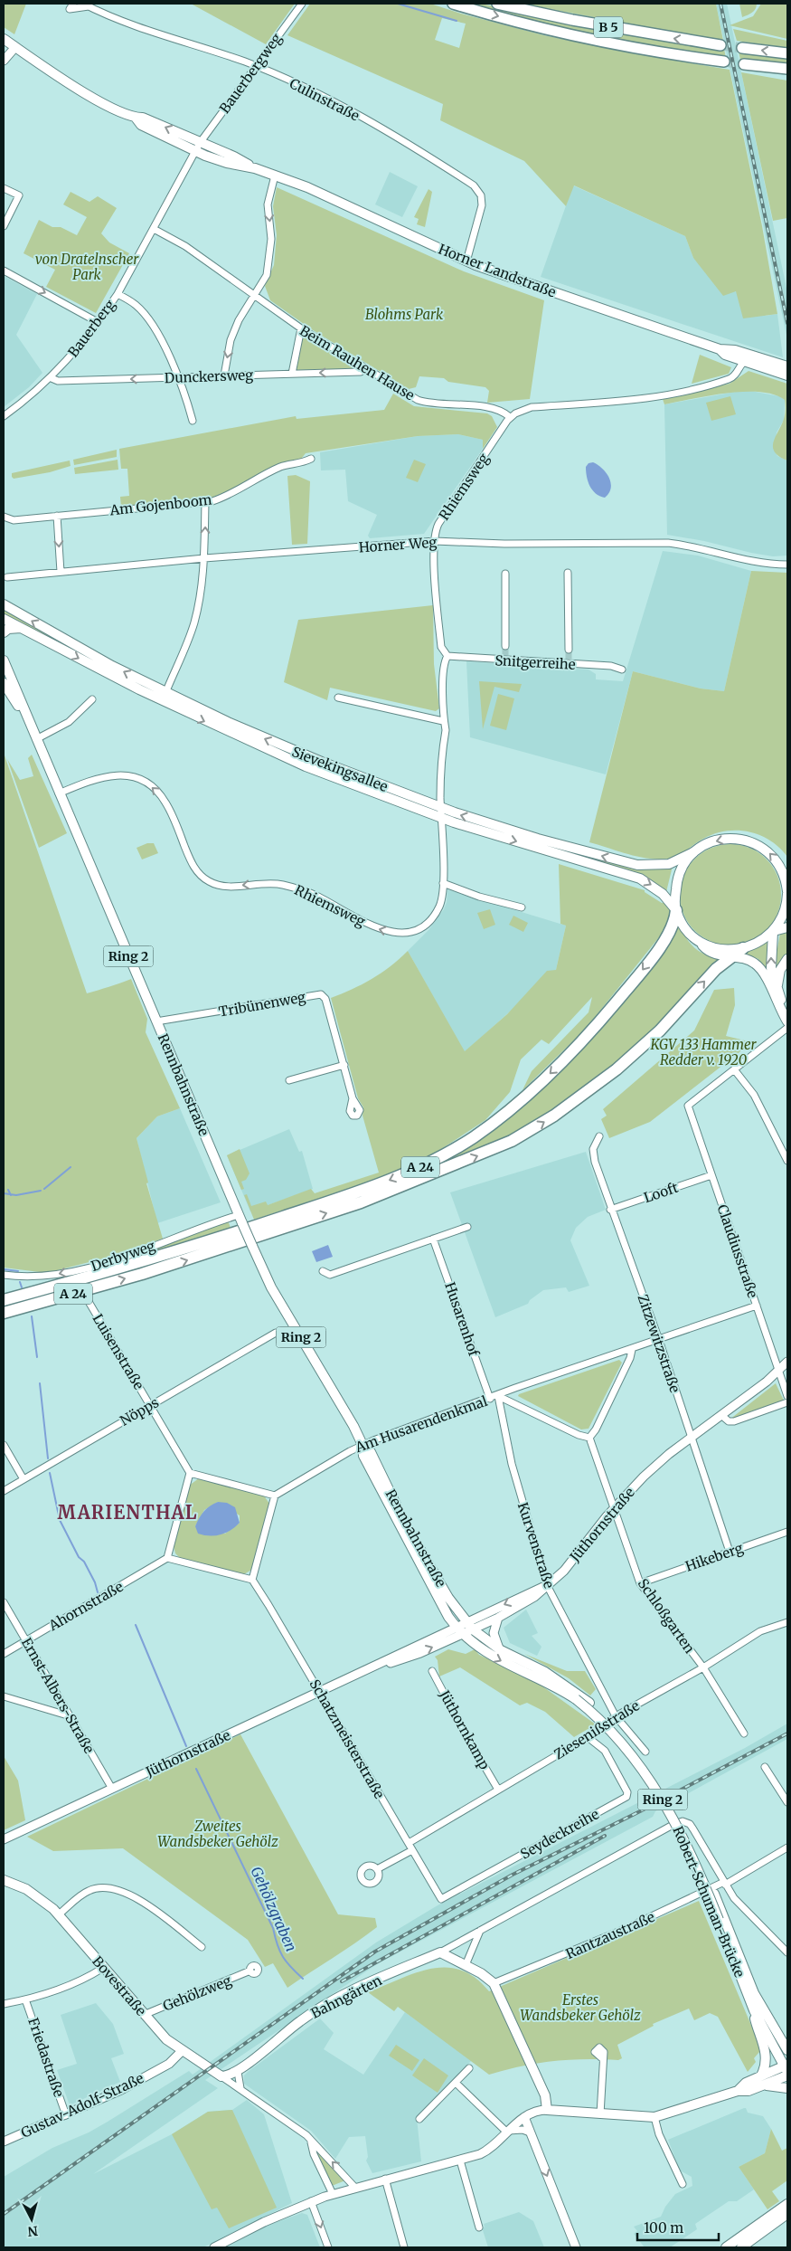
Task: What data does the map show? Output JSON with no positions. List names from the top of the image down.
{
  "streets": {
    "highway": ["B 5", "A 24"],
    "main road": [
      "Horner Landstraße",
      "Sievekingsallee",
      "Ring 2",
      "Rennbahnstraße",
      "Robert-Schuman-Brücke",
      "Bovestraße",
      "Bahngärten"
    ],
    "street": [
      "Bauerbergweg",
      "Culinstraße",
      "Bauerberg",
      "Beim Rauhen Hause",
      "Dunckersweg",
      "Rhiemsweg",
      "Am Gojenboom",
      "Horner Weg",
      "Snitgerreihe",
      "Tribünenweg",
      "Looft",
      "Claudiusstraße",
      "Derbyweg",
      "Husarenhof",
      "Zitzewitzstraße",
      "Luisenstraße",
      "Nöpps",
      "Am Husarendenkmal",
      "Jüthornstraße",
      "Kurvenstraße",
      "Hikeberg",
      "Ahornstraße",
      "Schloßgarten",
      "Ernst-Albers-Straße",
      "Jüthornkamp",
      "Ziesenißstraße",
      "Schatzmeisterstraße",
      "Seydeckreihe",
      "Rantzaustraße",
      "Gehölzweg",
      "Friedastraße",
      "Gustav-Adolf-Straße"
    ]
  },
  "crossings": [
    ["Bauerbergweg", "Culinstraße"],
    ["Bauerbergweg", "Horner Landstraße"],
    ["Bauerbergweg", "Bauerberg"],
    ["Culinstraße", "Horner Landstraße"],
    ["Horner Landstraße", "Bauerberg"],
    ["Bauerberg", "Beim Rauhen Hause"],
    ["Bauerberg", "Dunckersweg"],
    ["Beim Rauhen Hause", "Dunckersweg"],
    ["Beim Rauhen Hause", "Rhiemsweg"],
    ["Rhiemsweg", "Horner Weg"],
    ["Rhiemsweg", "Snitgerreihe"],
    ["Rhiemsweg", "Sievekingsallee"],
    ["Rhiemsweg", "Rennbahnstraße"],
    ["Sievekingsallee", "A 24"],
    ["Tribünenweg", "Rennbahnstraße"],
    ["Rennbahnstraße", "Derbyweg"],
    ["Rennbahnstraße", "Am Husarendenkmal"],
    ["Rennbahnstraße", "Jüthornstraße"],
    ["Rennbahnstraße", "Robert-Schuman-Brücke"],
    ["Looft", "Claudiusstraße"],
    ["Looft", "Zitzewitzstraße"],
    ["Claudiusstraße", "Am Husarendenkmal"],
    ["Claudiusstraße", "Jüthornstraße"],
    ["Husarenhof", "Am Husarendenkmal"],
    ["Zitzewitzstraße", "Am Husarendenkmal"],
    ["Zitzewitzstraße", "Jüthornstraße"],
    ["Zitzewitzstraße", "Hikeberg"],
    ["Luisenstraße", "Nöpps"],
    ["Am Husarendenkmal", "Kurvenstraße"],
    ["Am Husarendenkmal", "Schloßgarten"],
    ["Jüthornstraße", "Kurvenstraße"],
    ["Jüthornstraße", "Schloßgarten"],
    ["Jüthornstraße", "Ernst-Albers-Straße"],
    ["Jüthornstraße", "Schatzmeisterstraße"],
    ["Jüthornstraße", "Robert-Schuman-Brücke"],
    ["Kurvenstraße", "Ziesenißstraße"],
    ["Hikeberg", "Schloßgarten"],
    ["Ahornstraße", "Ernst-Albers-Straße"],
    ["Schloßgarten", "Ziesenißstraße"],
    ["Jüthornkamp", "Ziesenißstraße"],
    ["Ziesenißstraße", "Schatzmeisterstraße"],
    ["Ziesenißstraße", "Seydeckreihe"],
    ["Schatzmeisterstraße", "Seydeckreihe"],
    ["Rantzaustraße", "Bahngärten"],
    ["Bovestraße", "Gehölzweg"],
    ["Bovestraße", "Bahngärten"],
    ["Bovestraße", "Gustav-Adolf-Straße"],
    ["Friedastraße", "Gustav-Adolf-Straße"]
  ],
  "one_way": ["Dunckersweg", "Rhiemsweg", "Derbyweg"],
  "districts": ["MARIENTHAL"],
  "water": ["Gehölzgraben"],
  "parks": [
    "von Dratelnscher Park",
    "Blohms Park",
    "KGV 133 Hammer Redder v. 1920",
    "Zweites Wandsbeker Gehölz",
    "Erstes Wandsbeker Gehölz"
  ],
  "scale_bar": "100 m",
  "north": "bottom"
}
